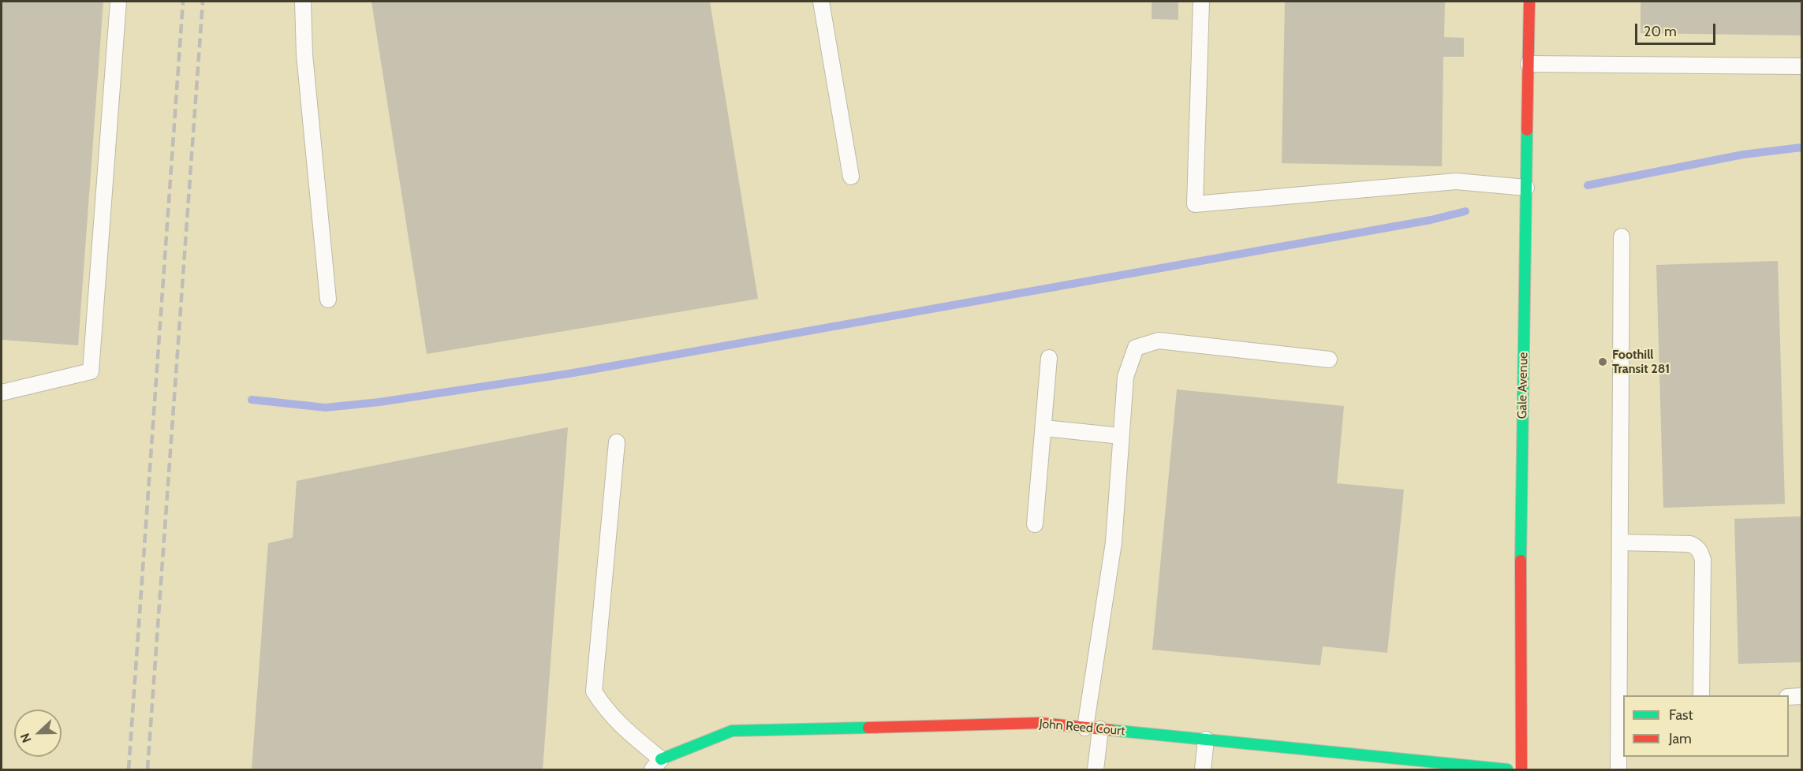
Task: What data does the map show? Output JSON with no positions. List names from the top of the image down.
{
  "streets": {
    "street": ["Gale Avenue", "John Reed Court"]
  },
  "places": ["Foothill Transit 281"],
  "legend": ["Fast", "Jam"],
  "scale_bar": "20 m",
  "north": "left"
}
